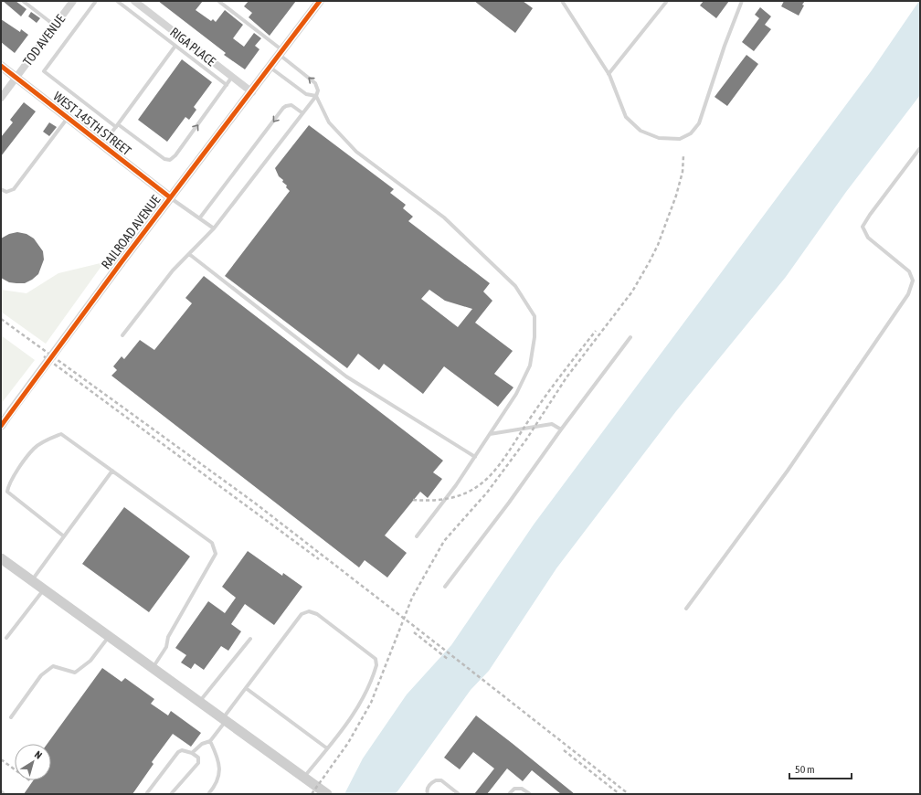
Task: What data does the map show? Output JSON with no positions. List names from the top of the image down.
{
  "streets": {
    "street": [
      "TOD AVENUE",
      "RIGA PLACE",
      "WEST 145TH STREET",
      "RAILROAD AVENUE"
    ]
  },
  "crossings": [
    ["TOD AVENUE", "WEST 145TH STREET"],
    ["RIGA PLACE", "RAILROAD AVENUE"],
    ["WEST 145TH STREET", "RAILROAD AVENUE"]
  ],
  "scale_bar": "50 m",
  "north": "top right"
}
